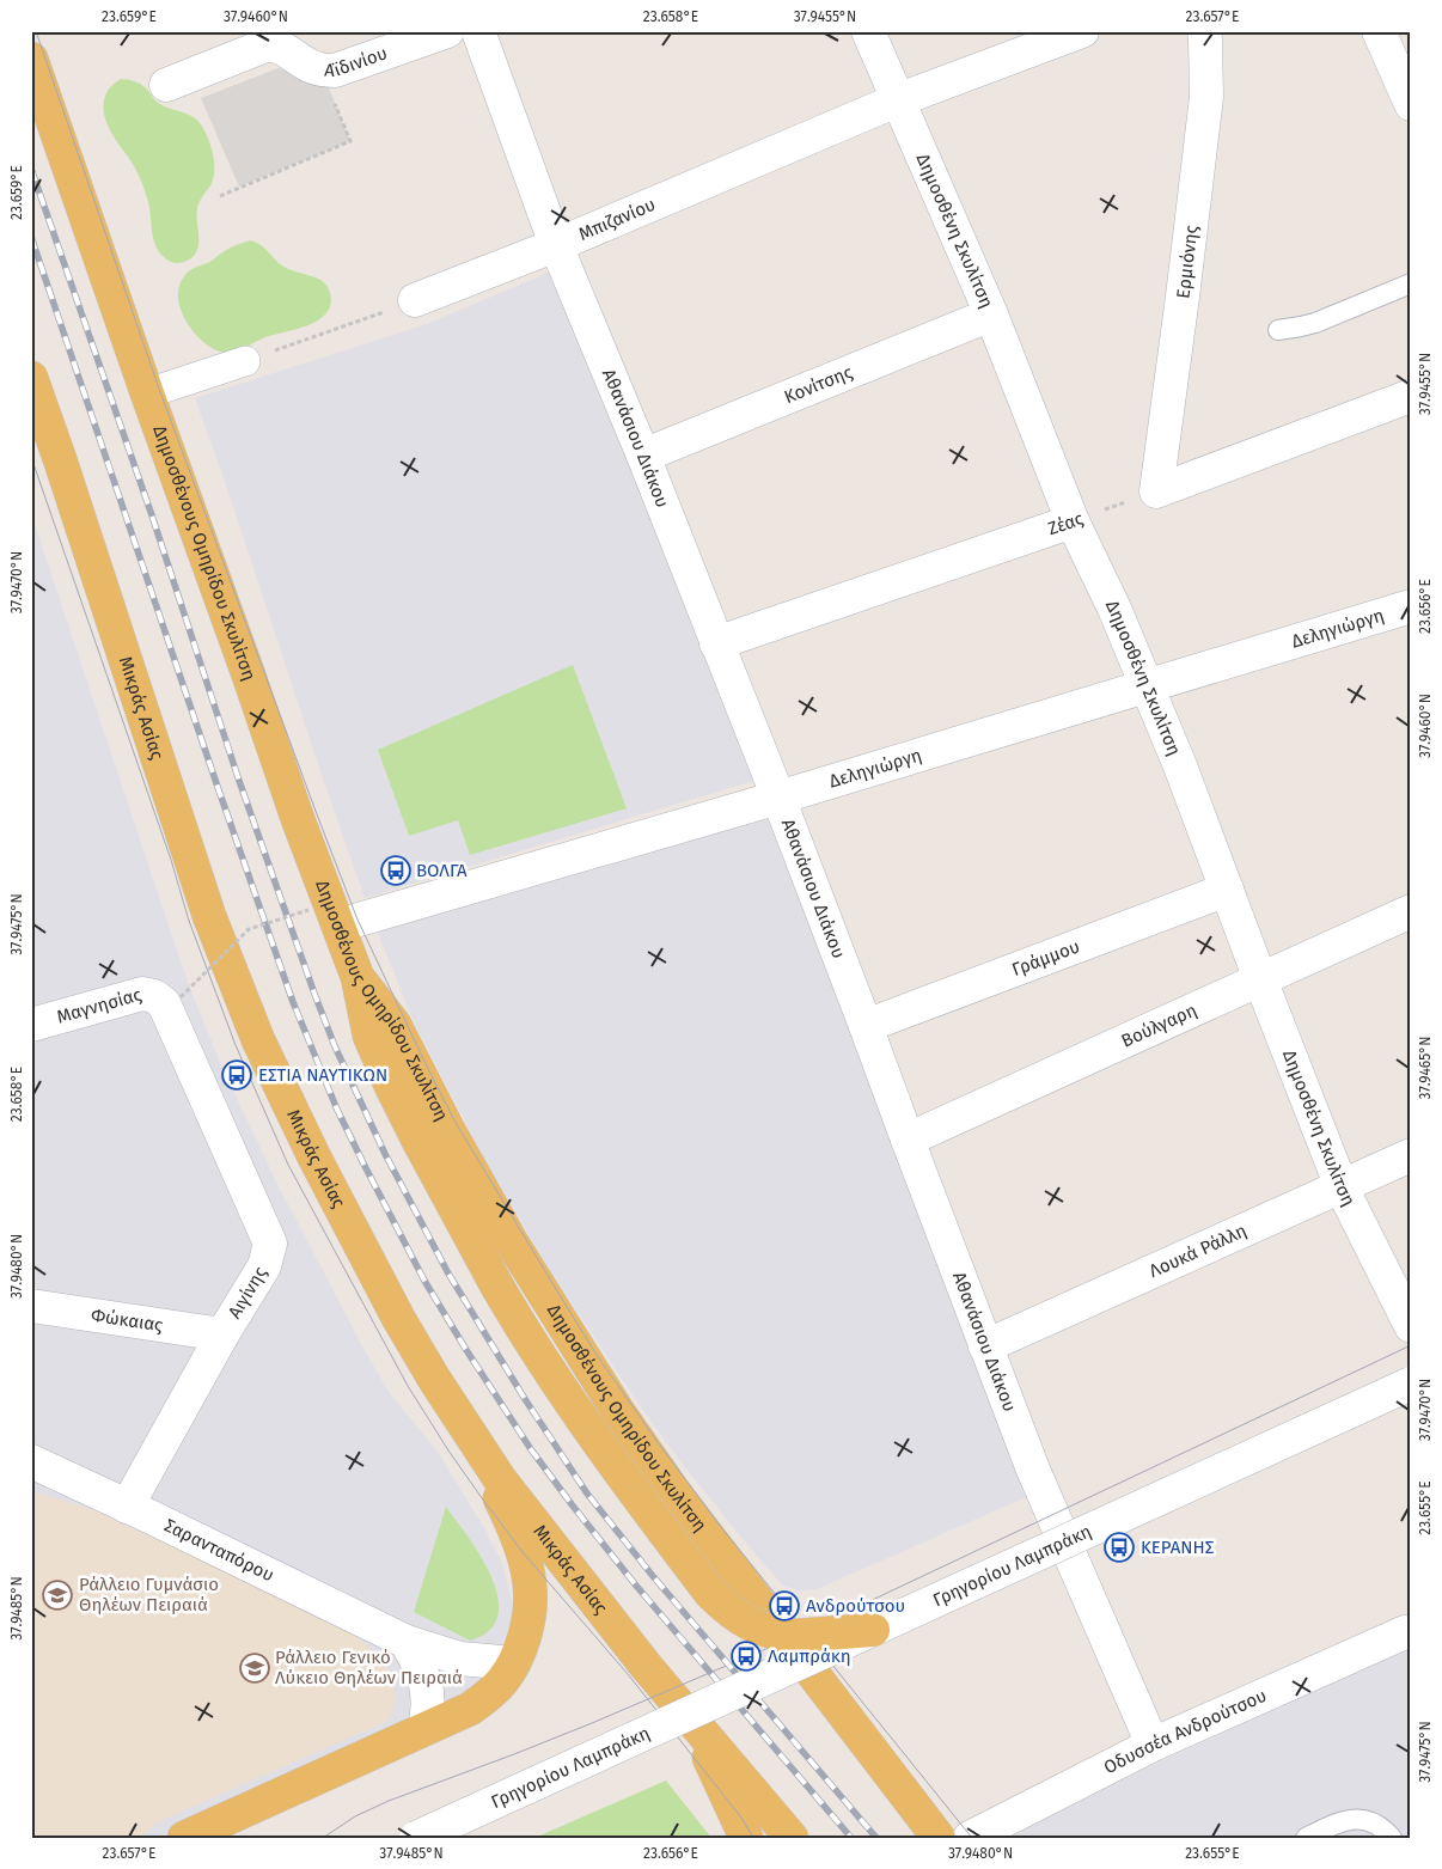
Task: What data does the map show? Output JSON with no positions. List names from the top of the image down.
{
  "streets": {
    "main road": ["Δημοσθένους Ομηρίδου Σκυλίτση", "Μικράς Ασίας"],
    "street": [
      "Αϊδινίου",
      "Μπιζανίου",
      "Δημοσθένη Σκυλίτση",
      "Ερμιόνης",
      "Κονίτσης",
      "Αθανάσιου Διάκου",
      "Ζέας",
      "Δεληγιώργη",
      "Γράμμου",
      "Μαγνησίας",
      "Βούλγαρη",
      "Λουκά Ράλλη",
      "Αιγίνης",
      "Φώκαιας",
      "Σαρανταπόρου",
      "Γρηγορίου Λαμπράκη",
      "Οδυσσέα Ανδρούτσου"
    ]
  },
  "crossings": [
    ["Μπιζανίου", "Δημοσθένη Σκυλίτση"],
    ["Μπιζανίου", "Αθανάσιου Διάκου"],
    ["Δημοσθένη Σκυλίτση", "Κονίτσης"],
    ["Δημοσθένη Σκυλίτση", "Ζέας"],
    ["Δημοσθένη Σκυλίτση", "Δεληγιώργη"],
    ["Δημοσθένη Σκυλίτση", "Γράμμου"],
    ["Δημοσθένη Σκυλίτση", "Βούλγαρη"],
    ["Δημοσθένη Σκυλίτση", "Λουκά Ράλλη"],
    ["Ερμιόνης", "Ζέας"],
    ["Κονίτσης", "Αθανάσιου Διάκου"],
    ["Αθανάσιου Διάκου", "Ζέας"],
    ["Αθανάσιου Διάκου", "Δεληγιώργη"],
    ["Αθανάσιου Διάκου", "Γράμμου"],
    ["Αθανάσιου Διάκου", "Βούλγαρη"],
    ["Αθανάσιου Διάκου", "Λουκά Ράλλη"],
    ["Αθανάσιου Διάκου", "Οδυσσέα Ανδρούτσου"],
    ["Δημοσθένους Ομηρίδου Σκυλίτση", "Δεληγιώργη"],
    ["Μαγνησίας", "Αιγίνης"],
    ["Αιγίνης", "Φώκαιας"],
    ["Αιγίνης", "Σαρανταπόρου"]
  ],
  "places": {
    "bus stop": [
      "ΒΟΛΓΑ",
      "ΕΣΤΙΑ ΝΑΥΤΙΚΩΝ",
      "ΚΕΡΑΝΗΣ",
      "Ανδρούτσου",
      "Λαμπράκη"
    ],
    "school or university": ["Ράλλειο Γυμνάσιο Θηλέων Πειραιά", "Ράλλειο Γενικό Λύκειο Θηλέων Πειραιά"]
  },
  "coordinates": [
    "23.659°E",
    "37.9460°N",
    "23.658°E",
    "37.9455°N",
    "23.657°E",
    "37.9470°N",
    "23.656°E",
    "37.9475°N",
    "37.9465°N",
    "37.9480°N",
    "23.655°E",
    "37.9485°N"
  ]
}
